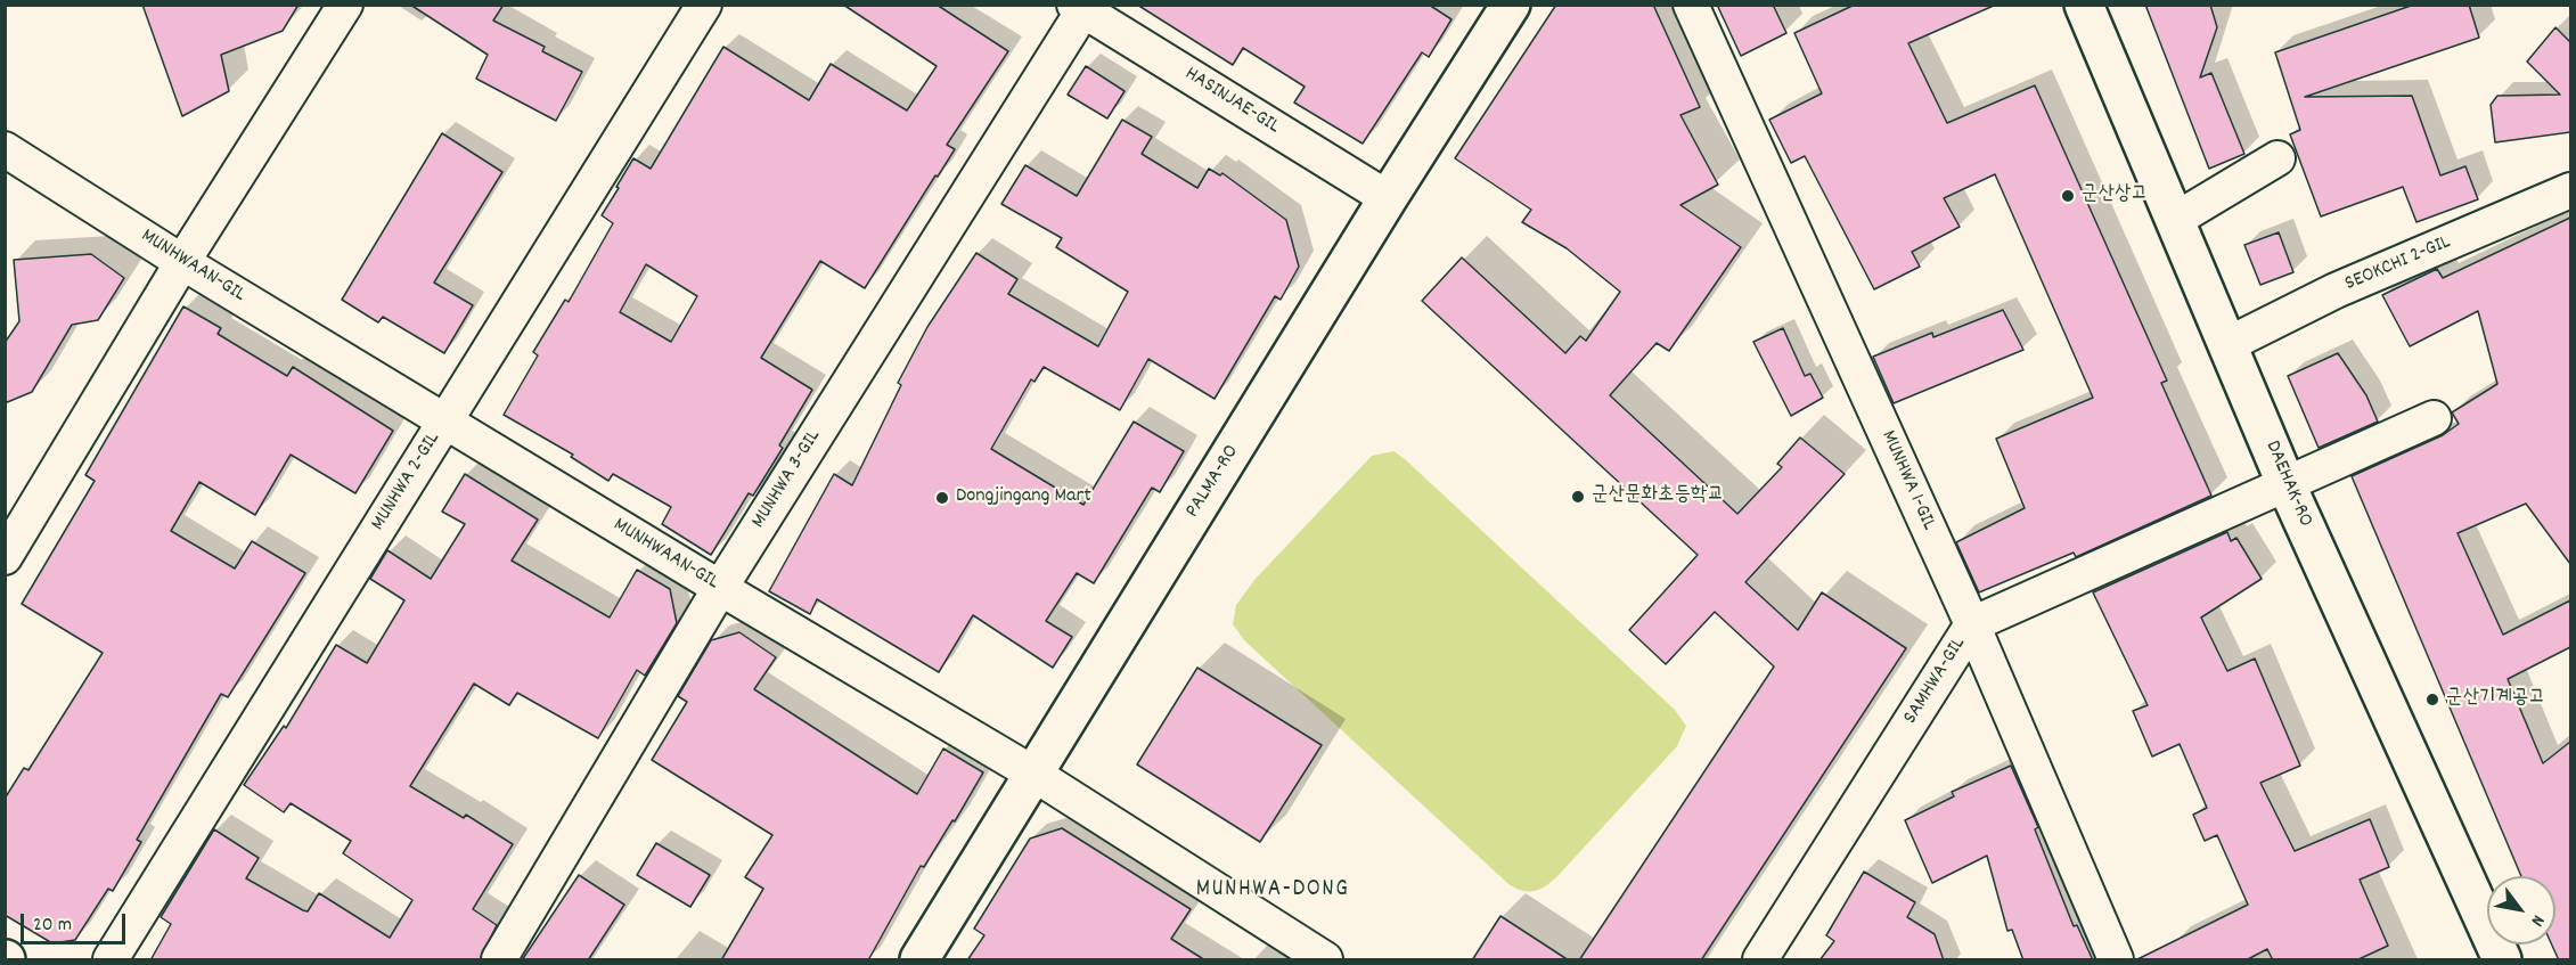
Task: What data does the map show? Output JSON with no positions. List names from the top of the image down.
{
  "streets": {
    "street": [
      "HASINJAE-GIL",
      "SEOKCHI 2-GIL",
      "MUNHWAAN-GIL",
      "MUNHWA 3-GIL",
      "MUNHWA 1-GIL",
      "MUNHWA 2-GIL",
      "PALMA-RO",
      "DAEHAK-RO",
      "SAMHWA-GIL"
    ]
  },
  "crossings": [
    ["HASINJAE-GIL", "MUNHWA 3-GIL"],
    ["HASINJAE-GIL", "PALMA-RO"],
    ["SEOKCHI 2-GIL", "DAEHAK-RO"],
    ["MUNHWAAN-GIL", "MUNHWA 3-GIL"],
    ["MUNHWAAN-GIL", "MUNHWA 2-GIL"],
    ["MUNHWAAN-GIL", "PALMA-RO"],
    ["MUNHWA 1-GIL", "SAMHWA-GIL"],
    ["DAEHAK-RO", "SAMHWA-GIL"]
  ],
  "districts": ["MUNHWA-DONG"],
  "places": [
    "군산상고",
    "군산문화초등학교",
    "Dongjingang Mart",
    "군산기계공고"
  ],
  "scale_bar": "20 m",
  "north": "bottom right"
}
